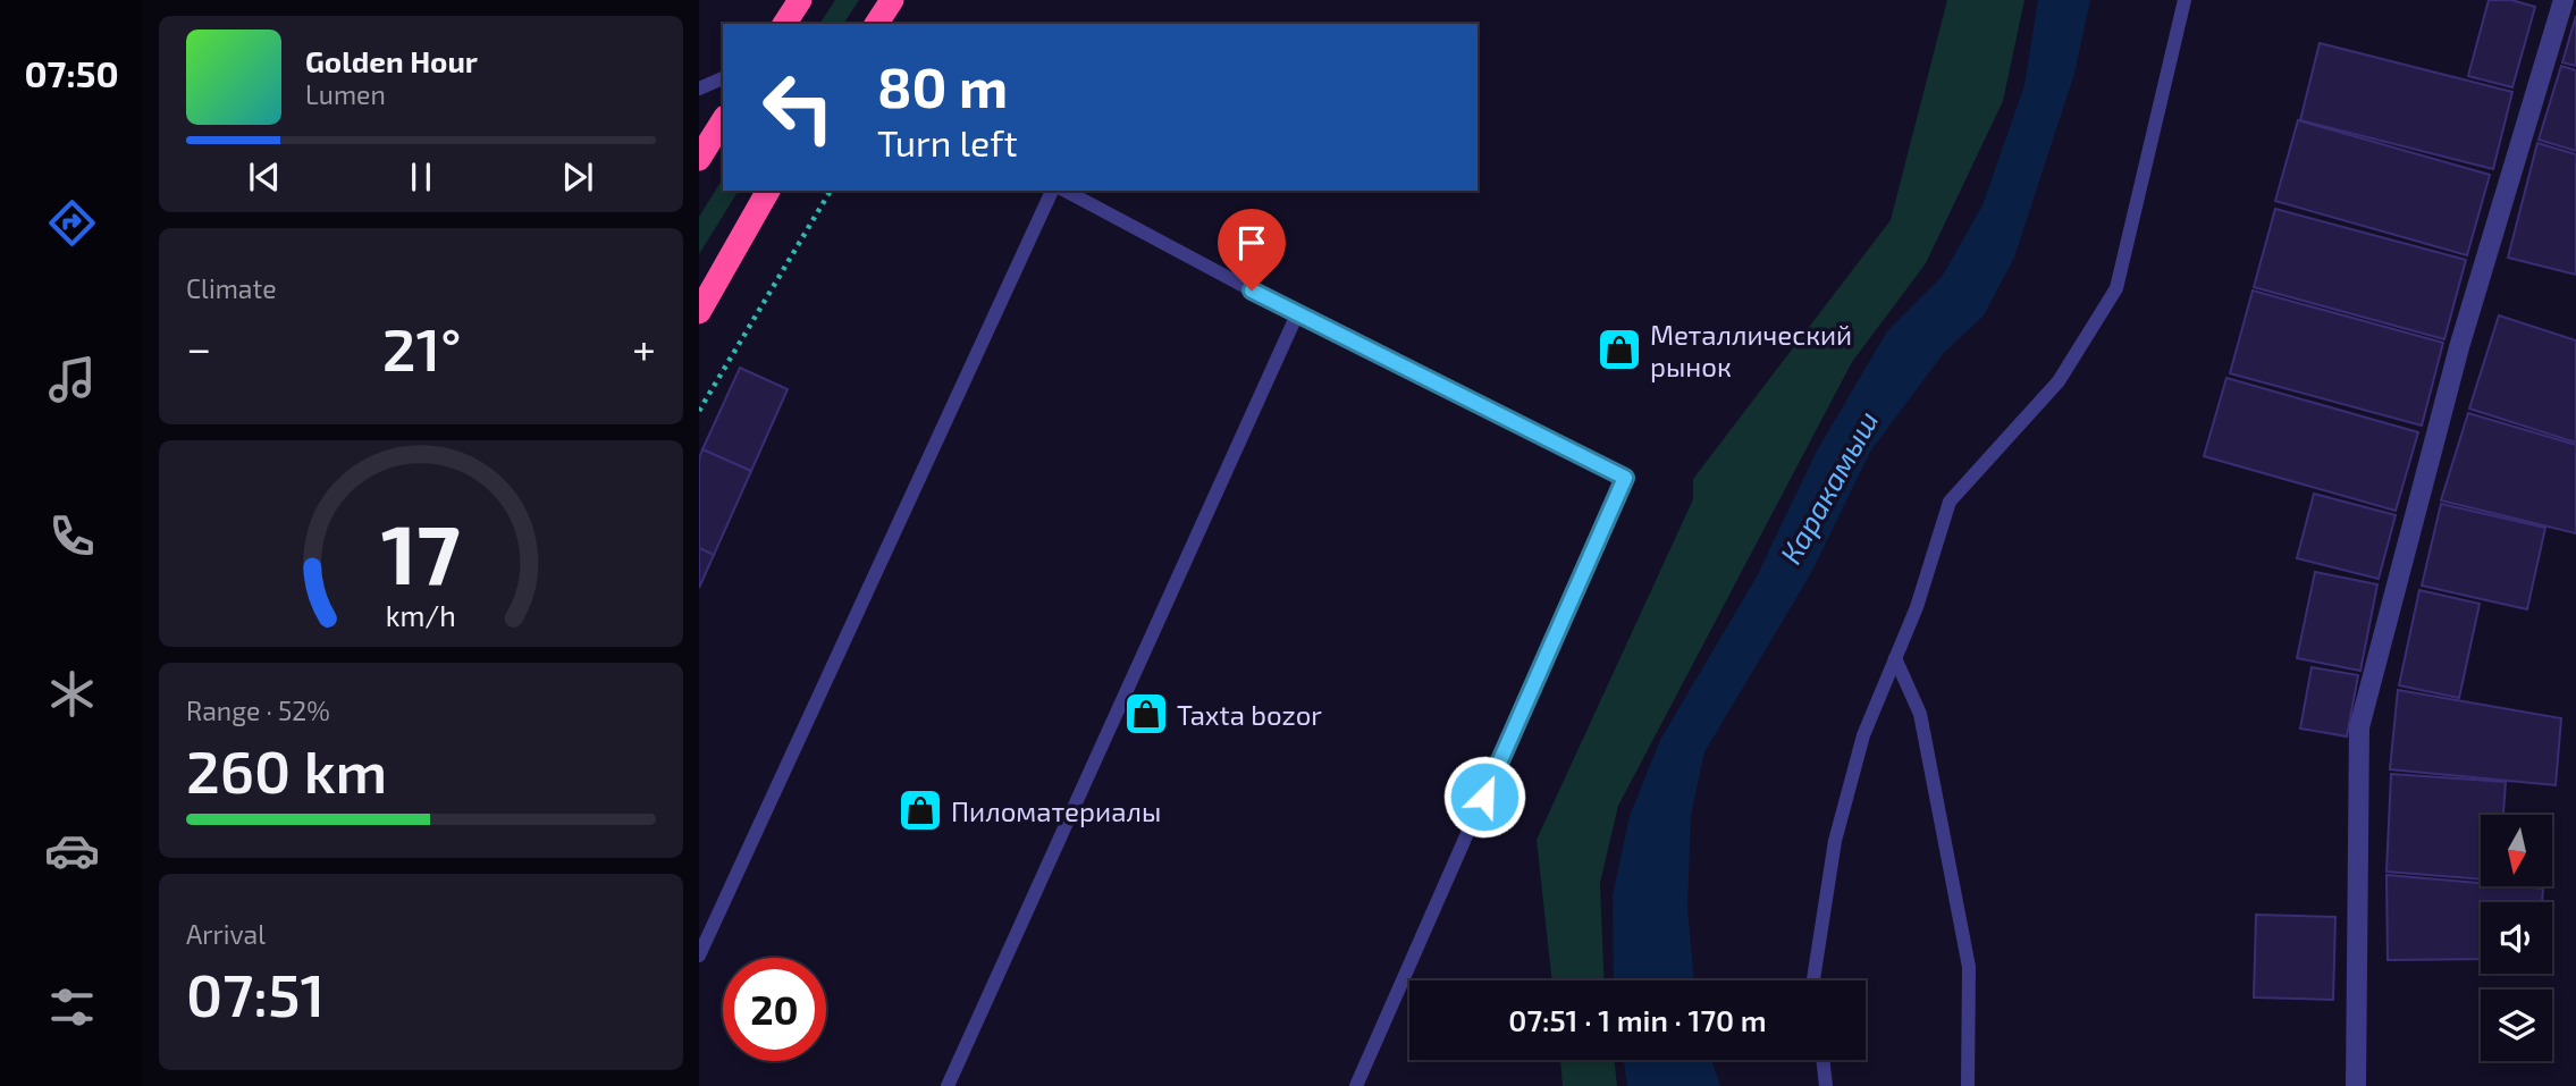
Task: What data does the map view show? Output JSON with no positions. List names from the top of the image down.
{
  "water": ["Каракамыш"],
  "places": {
    "shop": ["Металлический рынок", "Taxta bozor", "Пиломатериалы"]
  },
  "north": "bottom",
  "page": {
    "tabs": "07:50",
    "turn": ["80 m", "Turn left"],
    "song": ["Golden Hour", "Lumen"],
    "tile": [
      "Climate",
      ["Range · 52%", "260 km"],
      ["Arrival", "07:51"]
    ],
    "heat": ["−", "21°", "+"],
    "limit": "20",
    "trip": "07:51 · 1 min · 170 m",
    "gauge": ["17", "km/h"]
  }
}
